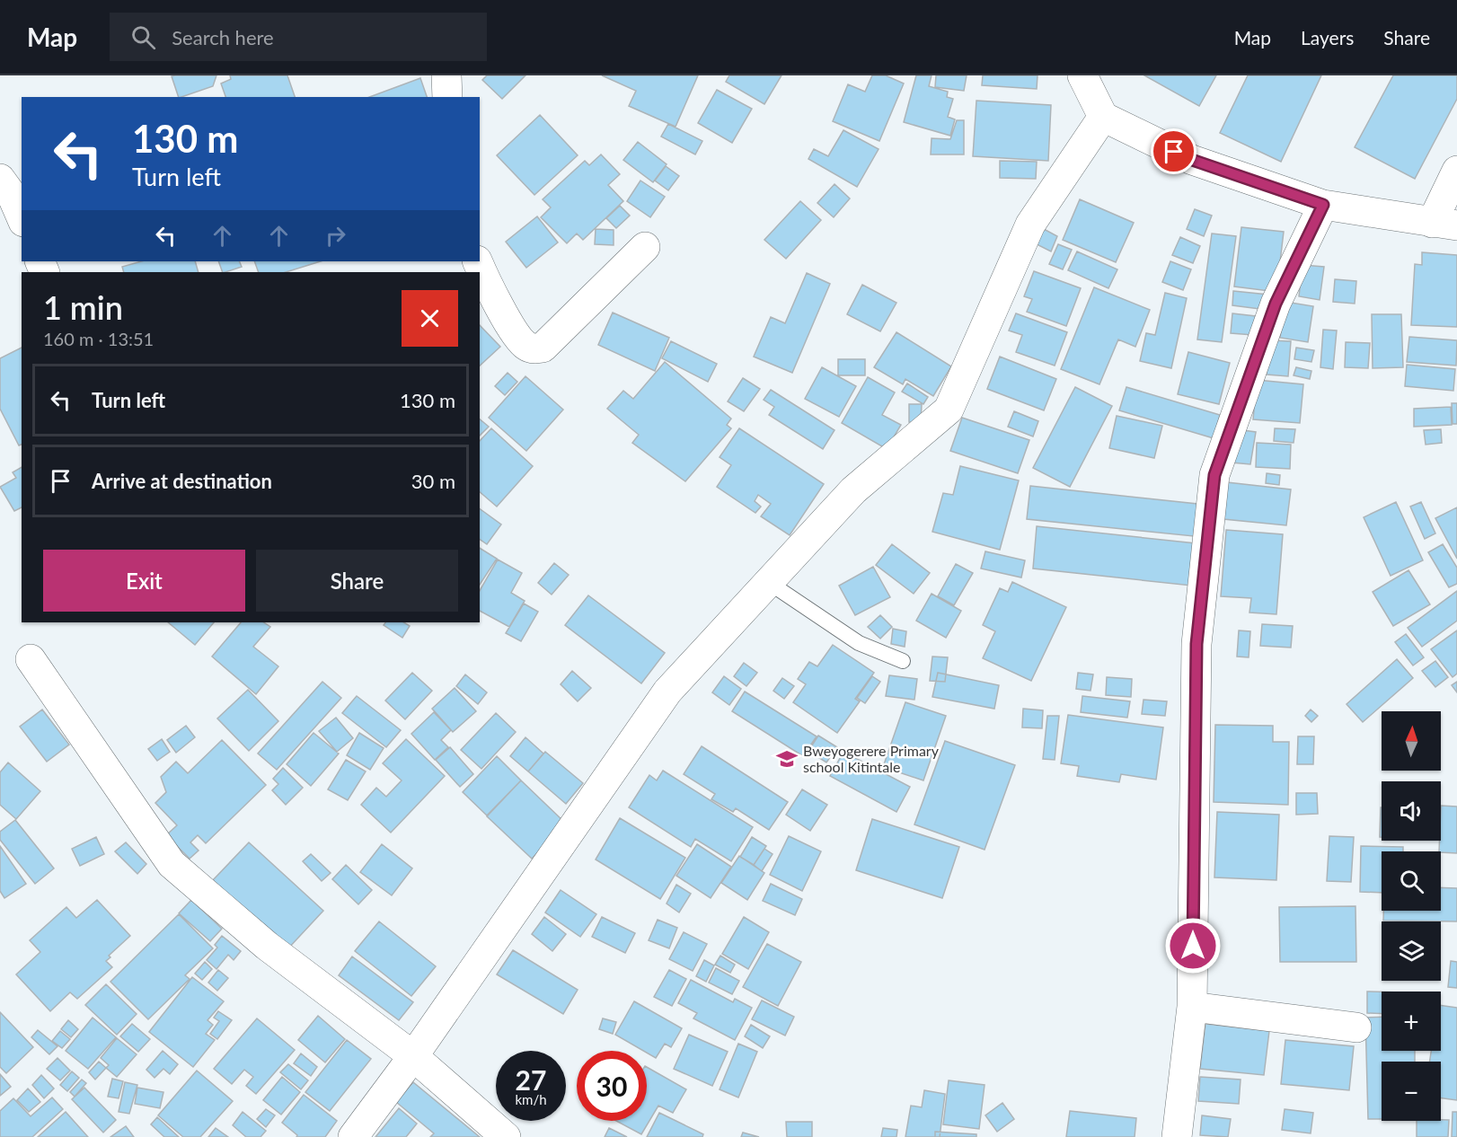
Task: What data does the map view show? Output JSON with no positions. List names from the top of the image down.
{
  "places": {
    "school or university": ["Bweyogerere Primary school Kitintale"]
  },
  "north": "top",
  "page": {
    "header": "Map",
    "search": "Search here",
    "nav": ["Map", "Layers", "Share"],
    "turn": ["130 m", "Turn left"],
    "heading": ["1 min", "160 m · 13:51"],
    "list": [
      {
        "name": "Turn left",
        "value": "130 m"
      },
      {
        "name": "Arrive at destination",
        "value": "30 m"
      }
    ],
    "buttons": ["Exit", "Share"],
    "map_buttons": ["+", "−"],
    "speed": "27 km/h",
    "limit": "30"
  }
}
